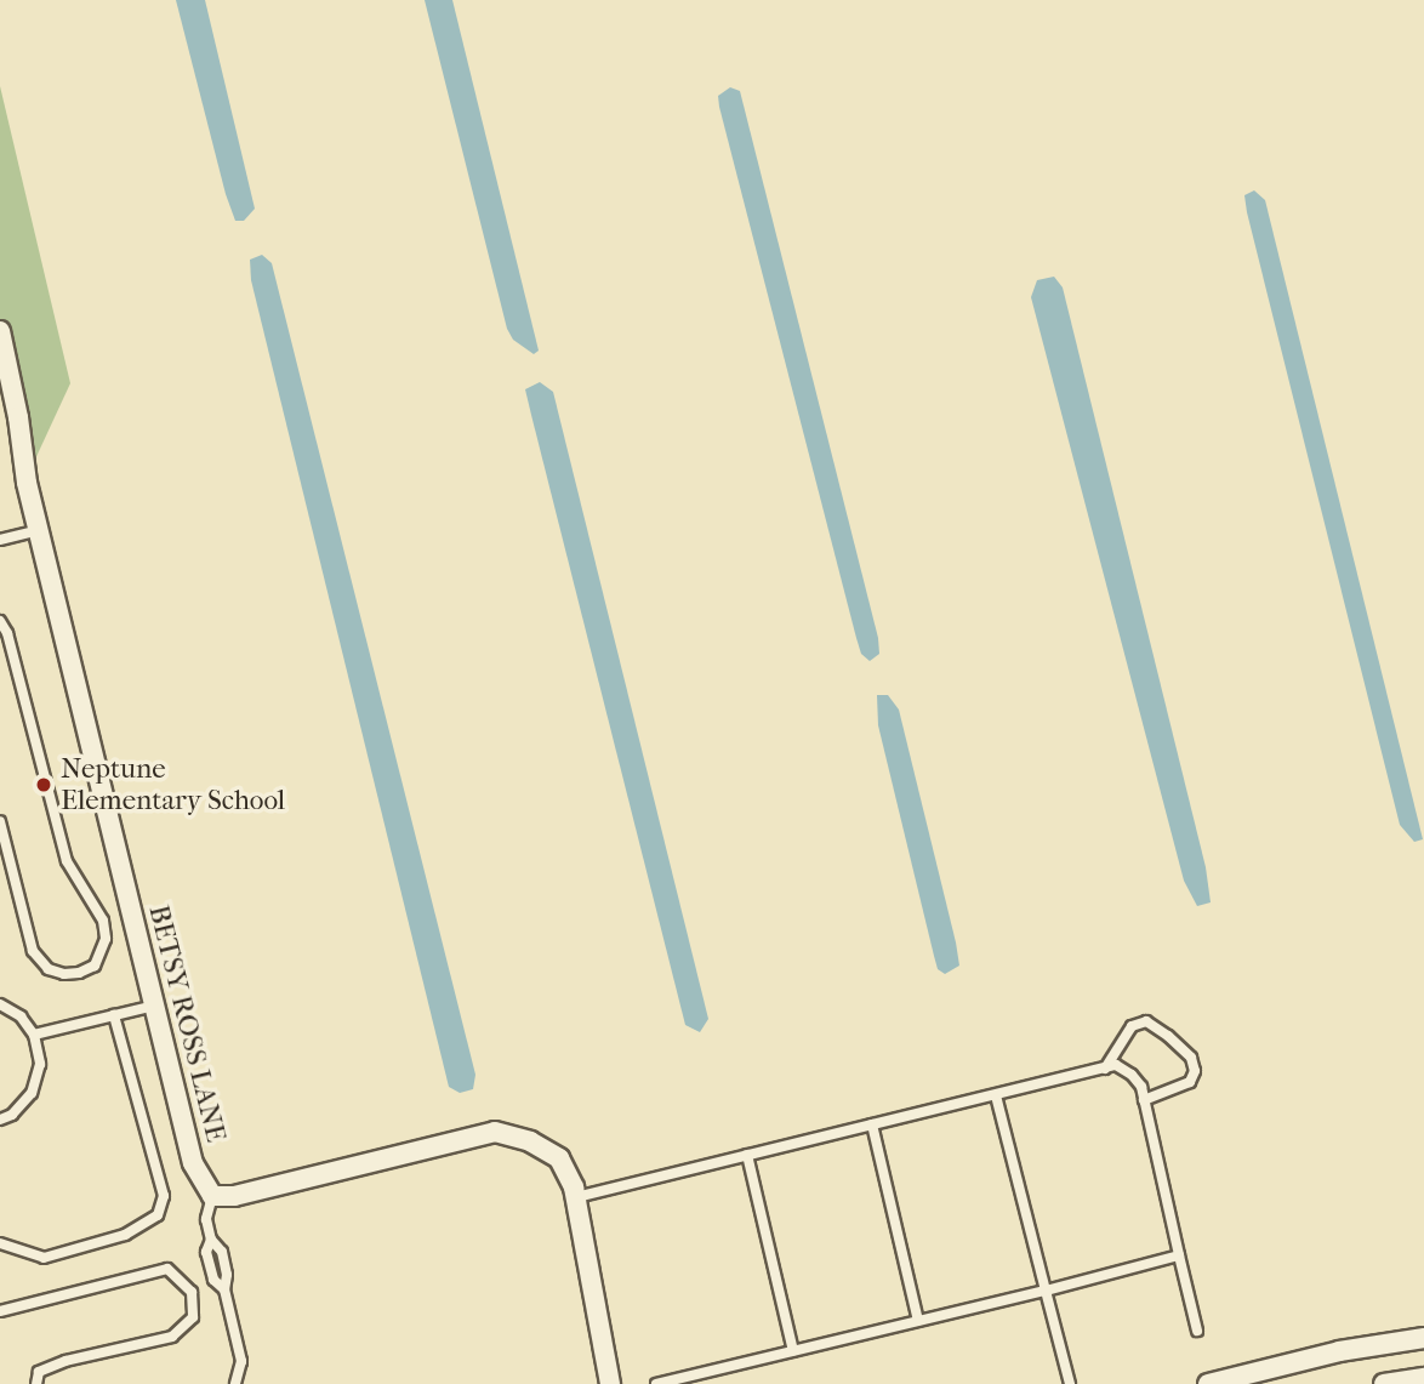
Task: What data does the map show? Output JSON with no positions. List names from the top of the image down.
{
  "streets": {
    "street": ["BETSY ROSS LANE"]
  },
  "places": ["Neptune Elementary School"]
}
